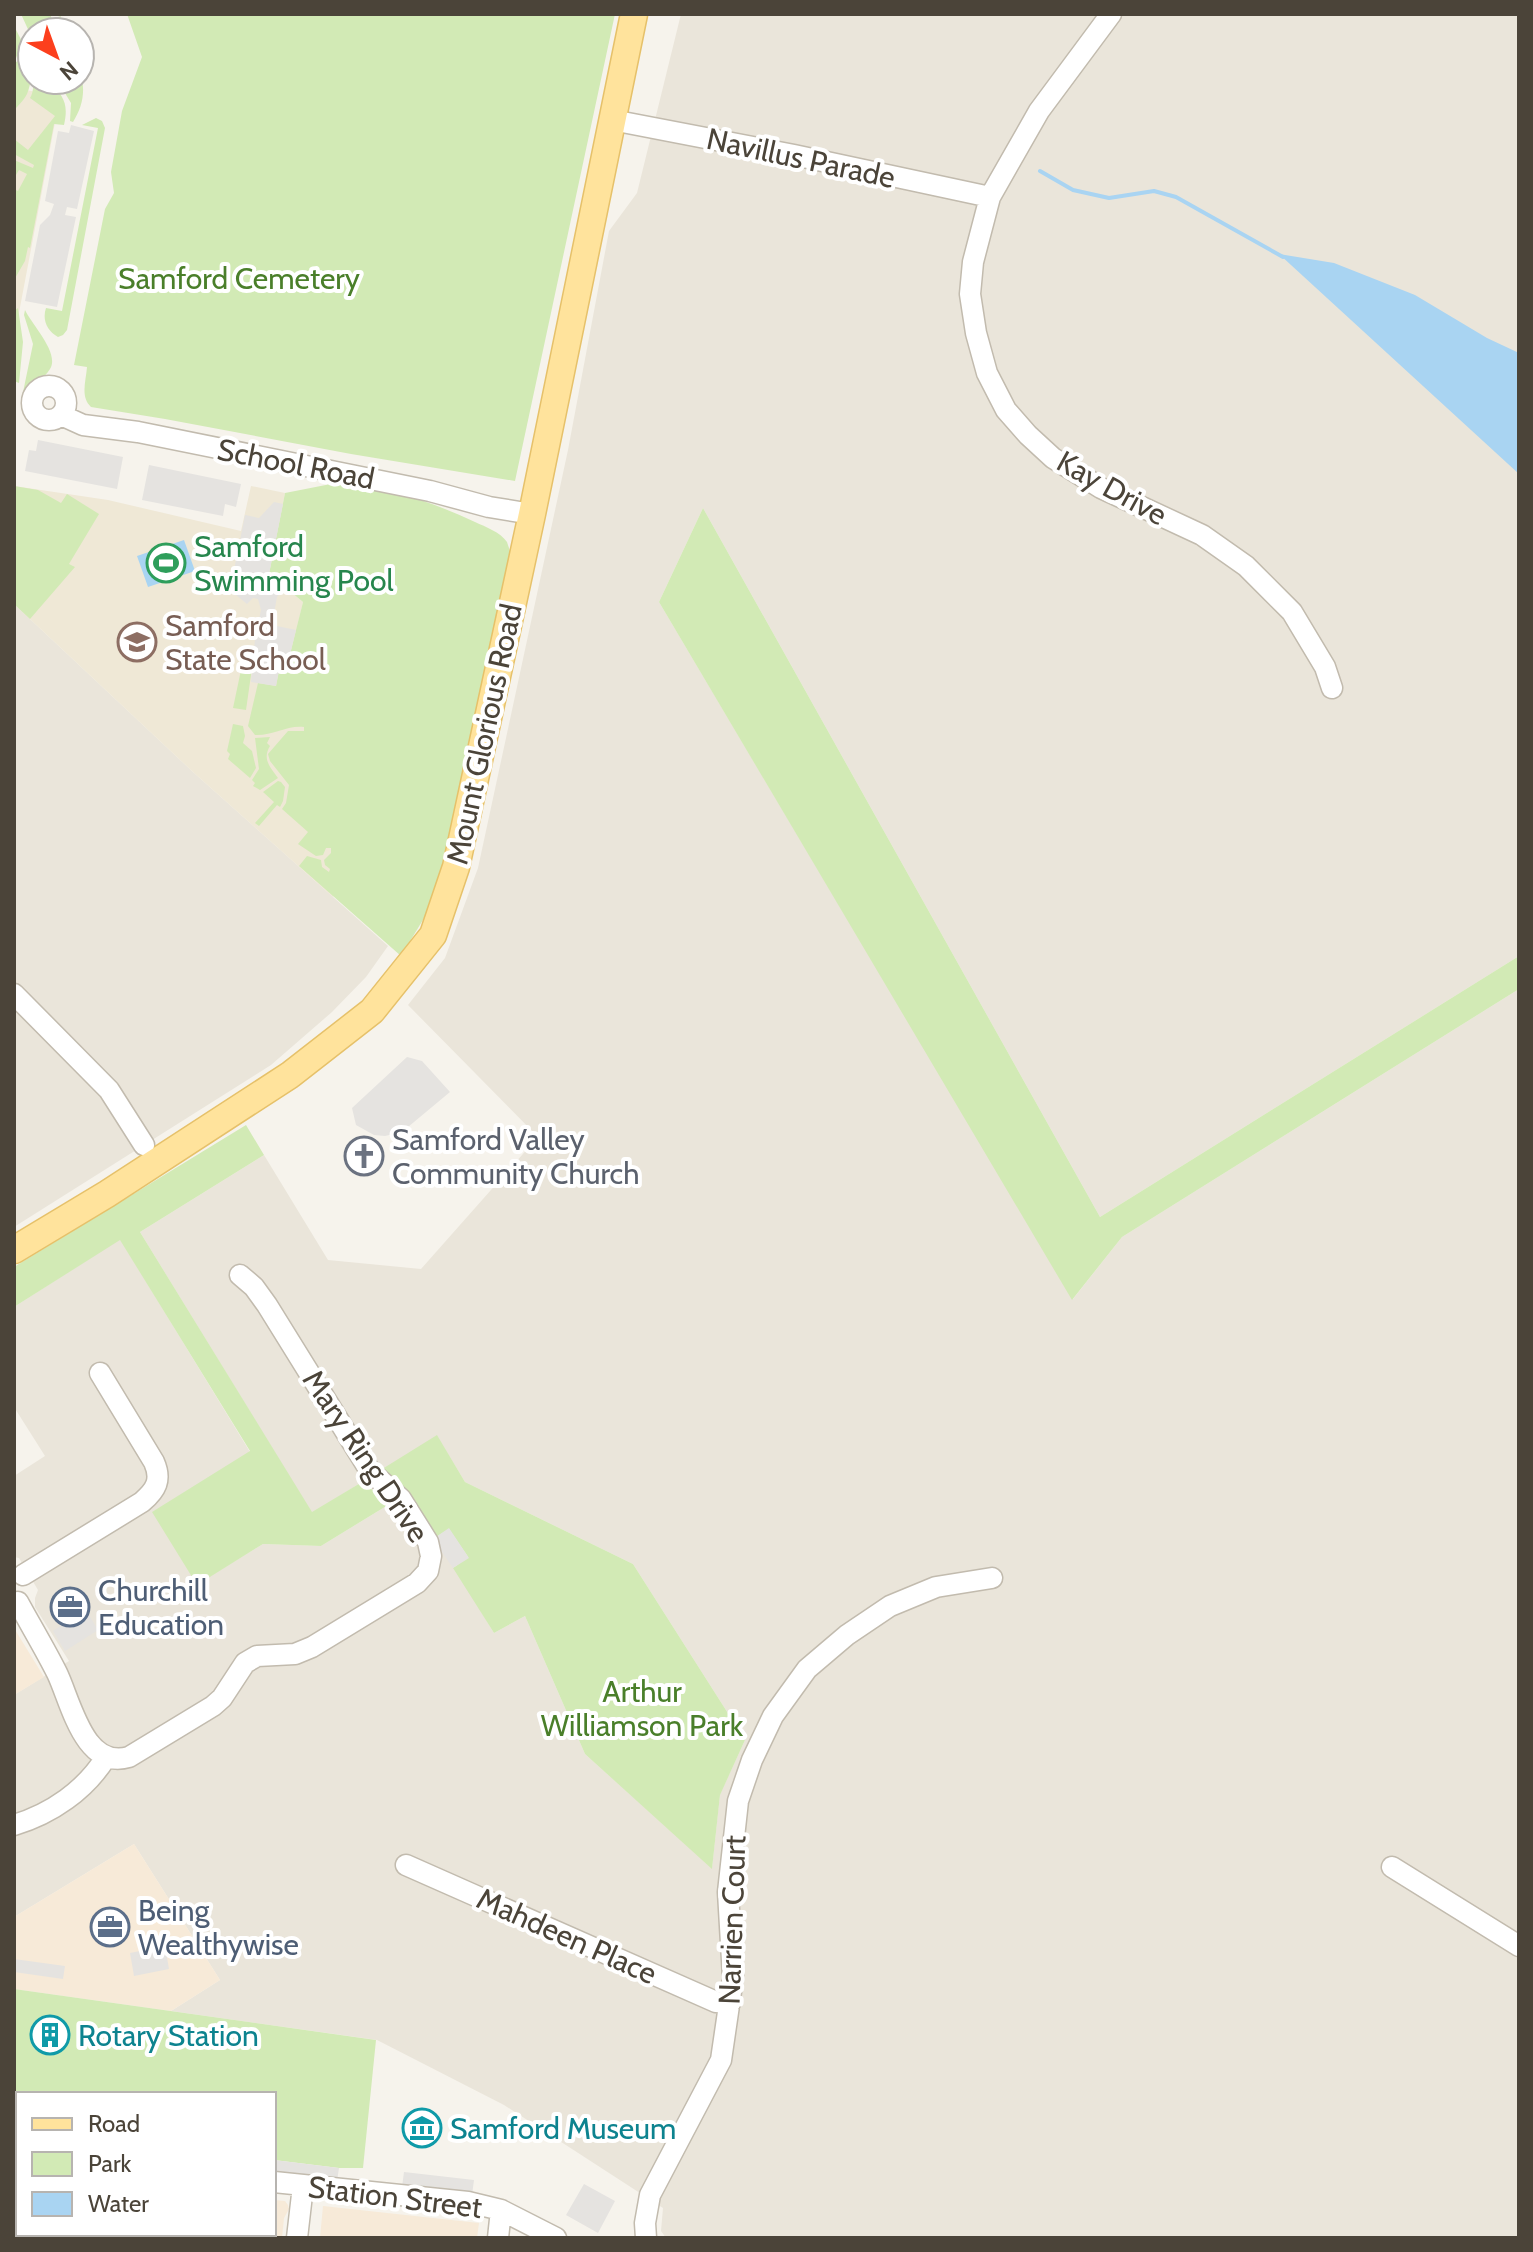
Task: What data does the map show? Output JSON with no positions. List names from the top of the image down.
{
  "streets": {
    "main road": ["Mount Glorious Road"],
    "street": [
      "Navillus Parade",
      "School Road",
      "Kay Drive",
      "Mary Ring Drive",
      "Narrien Court",
      "Mahdeen Place",
      "Station Street"
    ]
  },
  "crossings": [
    ["Navillus Parade", "Kay Drive"],
    ["Navillus Parade", "Mount Glorious Road"],
    ["School Road", "Mount Glorious Road"],
    ["Narrien Court", "Mahdeen Place"]
  ],
  "parks": ["Samford Cemetery", "Arthur Williamson Park"],
  "places": {
    "sports": ["Samford Swimming Pool"],
    "school or university": ["Samford State School"],
    "church": ["Samford Valley Community Church"],
    "office": ["Churchill Education", "Being Wealthywise"],
    "building": ["Rotary Station"],
    "museum": ["Samford Museum"]
  },
  "legend": ["Road", "Park", "Water"],
  "north": "bottom right"
}
